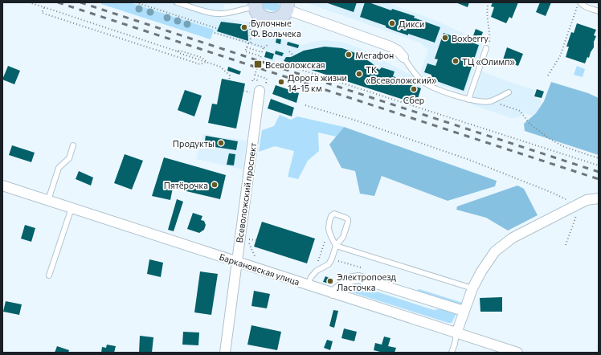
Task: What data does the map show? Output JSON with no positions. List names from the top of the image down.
{
  "streets": {
    "street": ["Всеволожский проспект", "Баркановская улица"]
  },
  "crossings": [
    ["Всеволожский проспект", "Баркановская улица"]
  ],
  "places": {
    "other": [
      "Дикси",
      "Булочные Ф. Вольчека",
      "Boxberry",
      "Мегафон",
      "ТЦ «Олимп»",
      "ТК «Всеволожский»",
      "Дорога жизни 14-15 км",
      "Сбер",
      "Продукты",
      "Пятёрочка",
      "Электропоезд Ласточка"
    ],
    "transit": ["Всеволожская"]
  }
}
